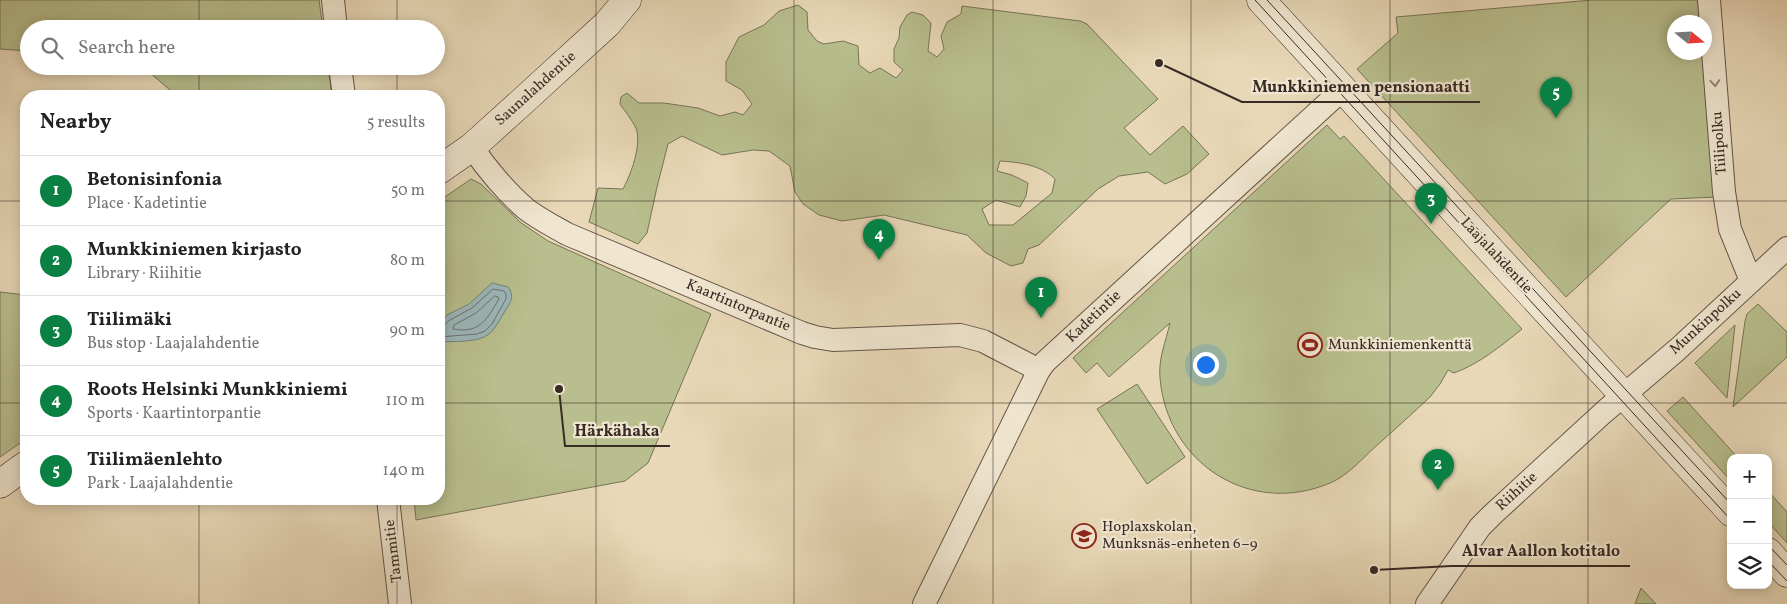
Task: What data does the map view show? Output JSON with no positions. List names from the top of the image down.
{
  "streets": {
    "street": [
      "Saunalahdentie",
      "Tiilipolku",
      "Laajalahdentie",
      "Kaartintorpantie",
      "Kadetintie",
      "Munkinpolku",
      "Riihitie",
      "Tammitie"
    ]
  },
  "crossings": [
    ["Saunalahdentie", "Kaartintorpantie"],
    ["Tiilipolku", "Munkinpolku"],
    ["Laajalahdentie", "Kadetintie"],
    ["Laajalahdentie", "Munkinpolku"],
    ["Laajalahdentie", "Riihitie"],
    ["Kaartintorpantie", "Kadetintie"],
    ["Munkinpolku", "Riihitie"]
  ],
  "one_way": ["Tiilipolku"],
  "places": {
    "other": ["Munkkiniemen pensionaatti", "Härkähaka", "Alvar Aallon kotitalo"],
    "sports": ["Munkkiniemenkenttä"],
    "school or university": ["Hoplaxskolan, Munksnäs-enheten 6–9"]
  },
  "north": "right",
  "page": {
    "search": "Search here",
    "pins": [
      "5",
      "3",
      "4",
      "1",
      "2"
    ],
    "heading": ["Nearby", "5 results"],
    "list": [
      {
        "mark": "1",
        "name": "Betonisinfonia",
        "note": "Place · Kadetintie",
        "value": "50 m"
      },
      {
        "mark": "2",
        "name": "Munkkiniemen kirjasto",
        "note": "Library · Riihitie",
        "value": "80 m"
      },
      {
        "mark": "3",
        "name": "Tiilimäki",
        "note": "Bus stop · Laajalahdentie",
        "value": "90 m"
      },
      {
        "mark": "4",
        "name": "Roots Helsinki Munkkiniemi",
        "note": "Sports · Kaartintorpantie",
        "value": "110 m"
      },
      {
        "mark": "5",
        "name": "Tiilimäenlehto",
        "note": "Park · Laajalahdentie",
        "value": "140 m"
      }
    ],
    "map_buttons": ["+", "−"]
  }
}
